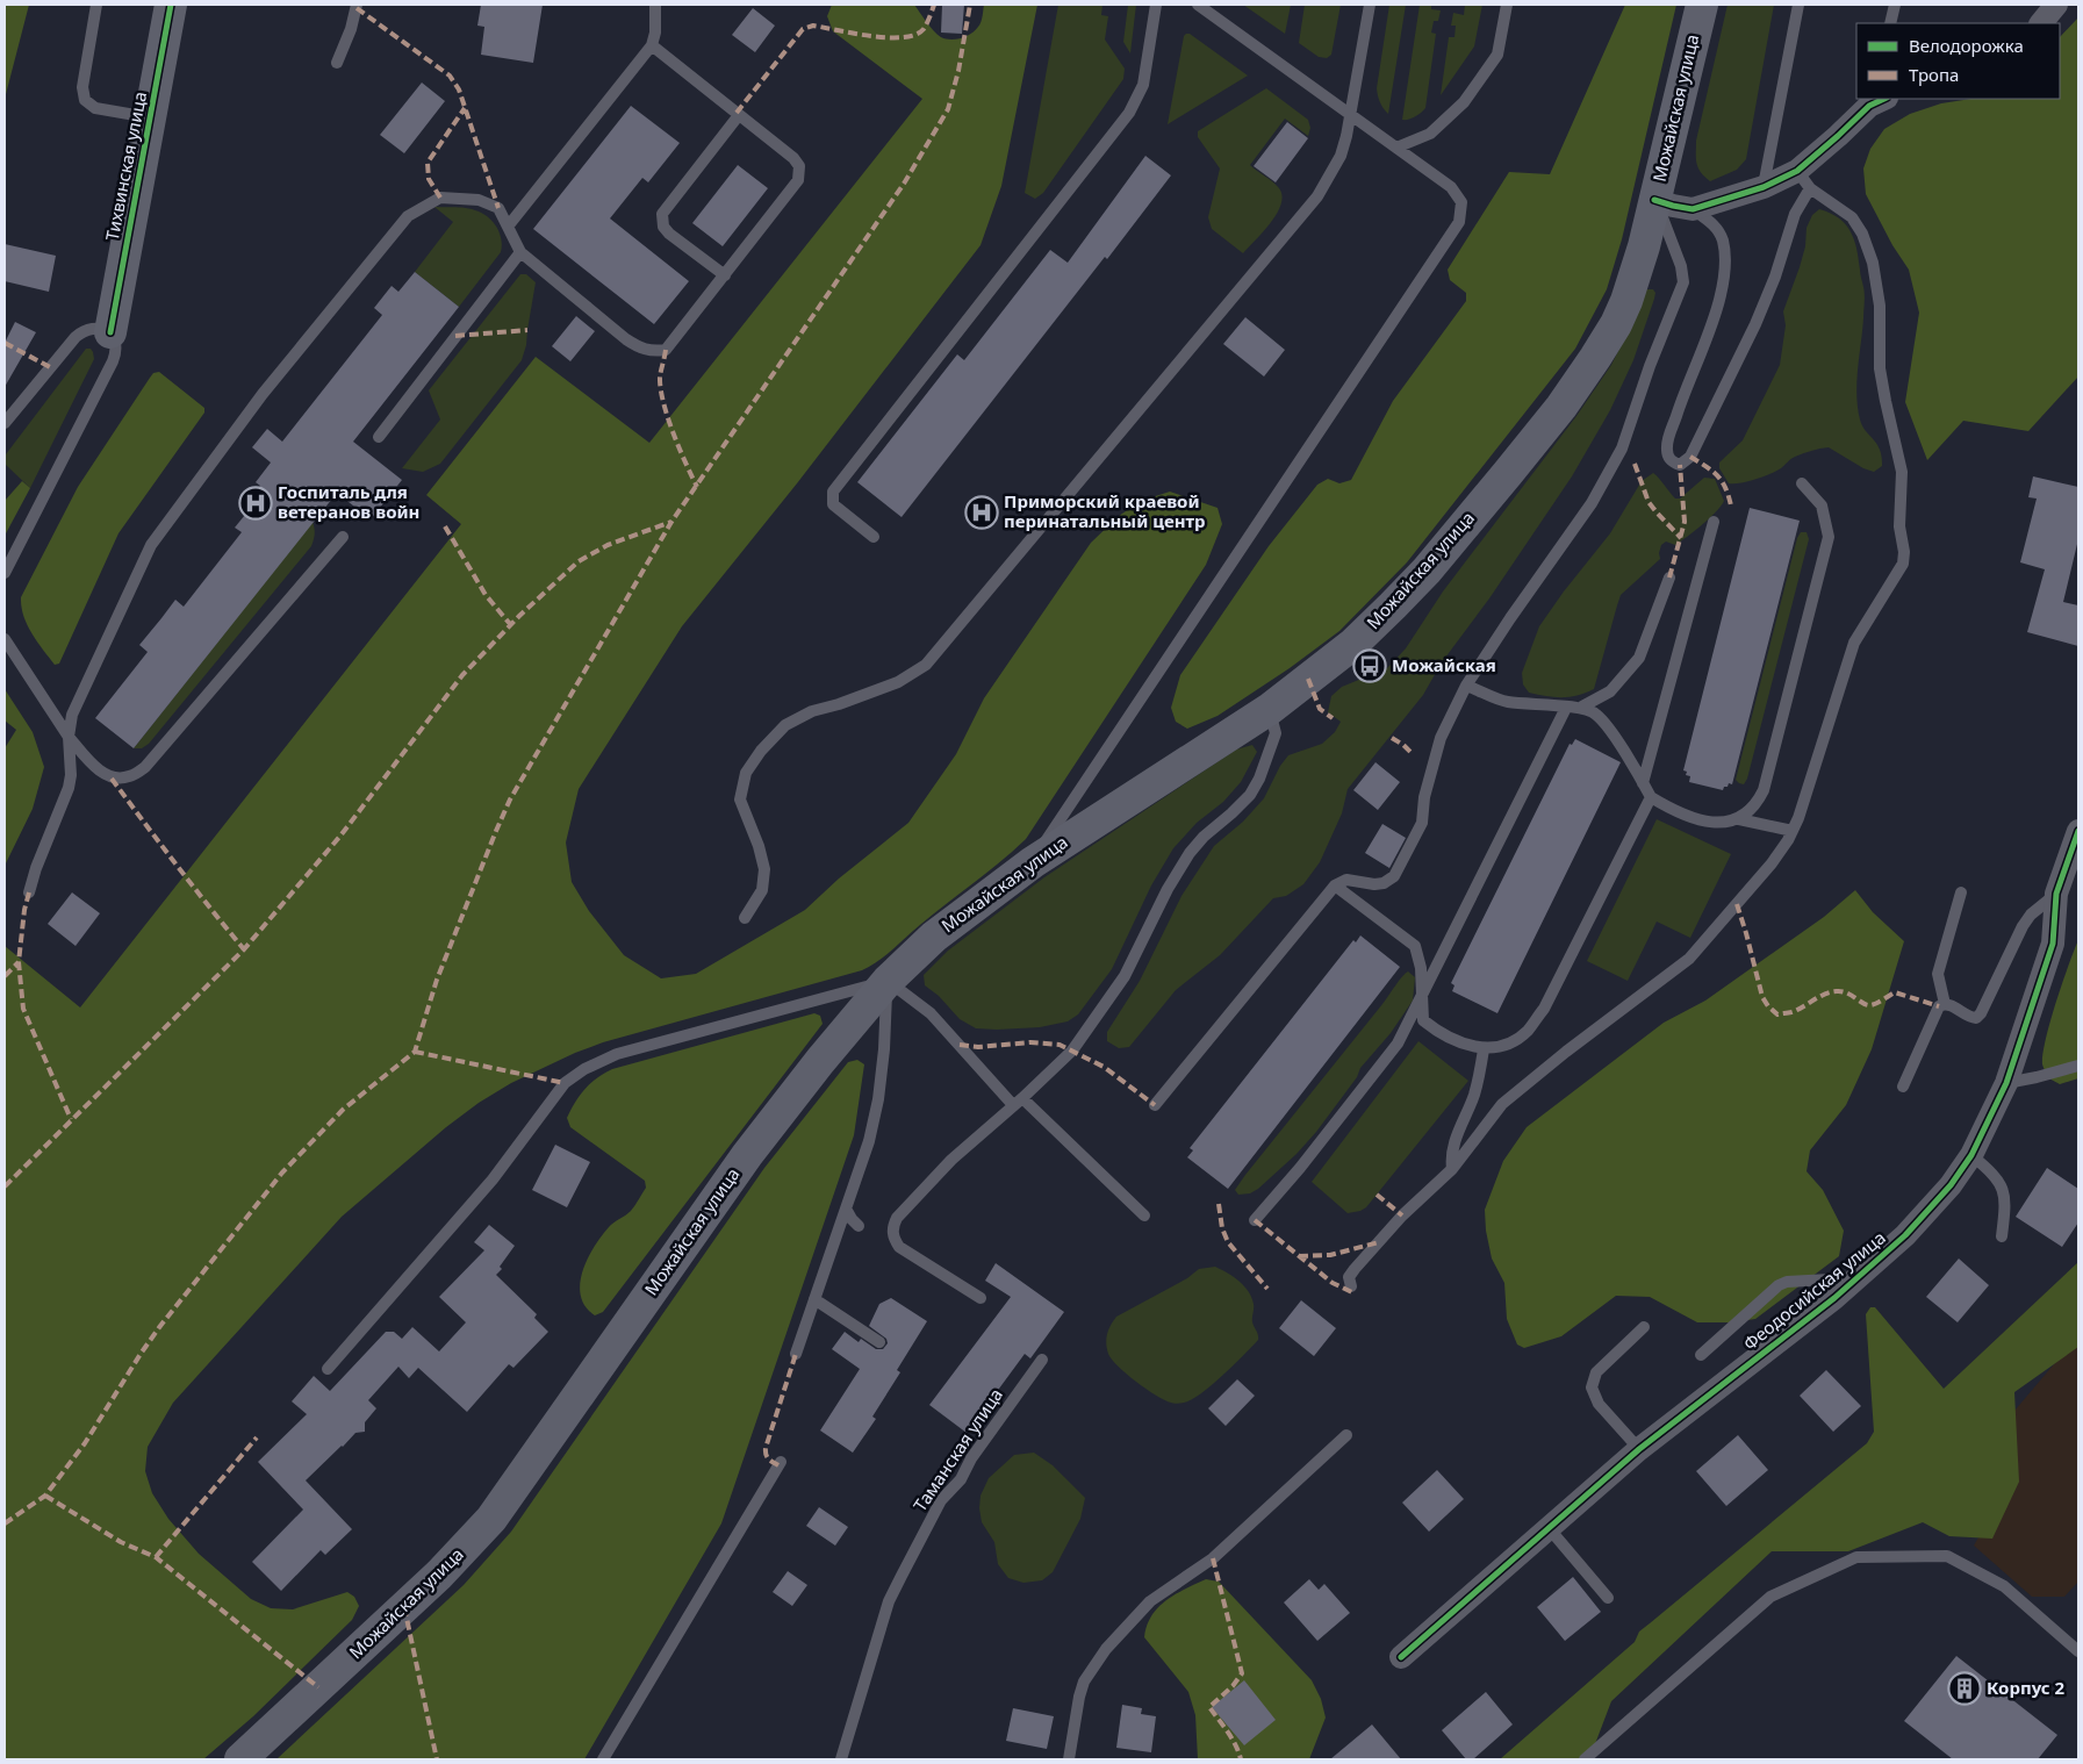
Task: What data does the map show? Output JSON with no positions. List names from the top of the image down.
{
  "streets": {
    "main road": ["Можайская улица", "Тихвинская улица"],
    "street": ["Феодосийская улица"],
    "lane": ["Таманская улица"]
  },
  "places": {
    "hospital": ["Госпиталь для ветеранов войн", "Приморский краевой перинатальный центр"],
    "bus stop": ["Можайская"],
    "building": ["Корпус 2"]
  },
  "legend": ["Велодорожка", "Тропа"]
}
